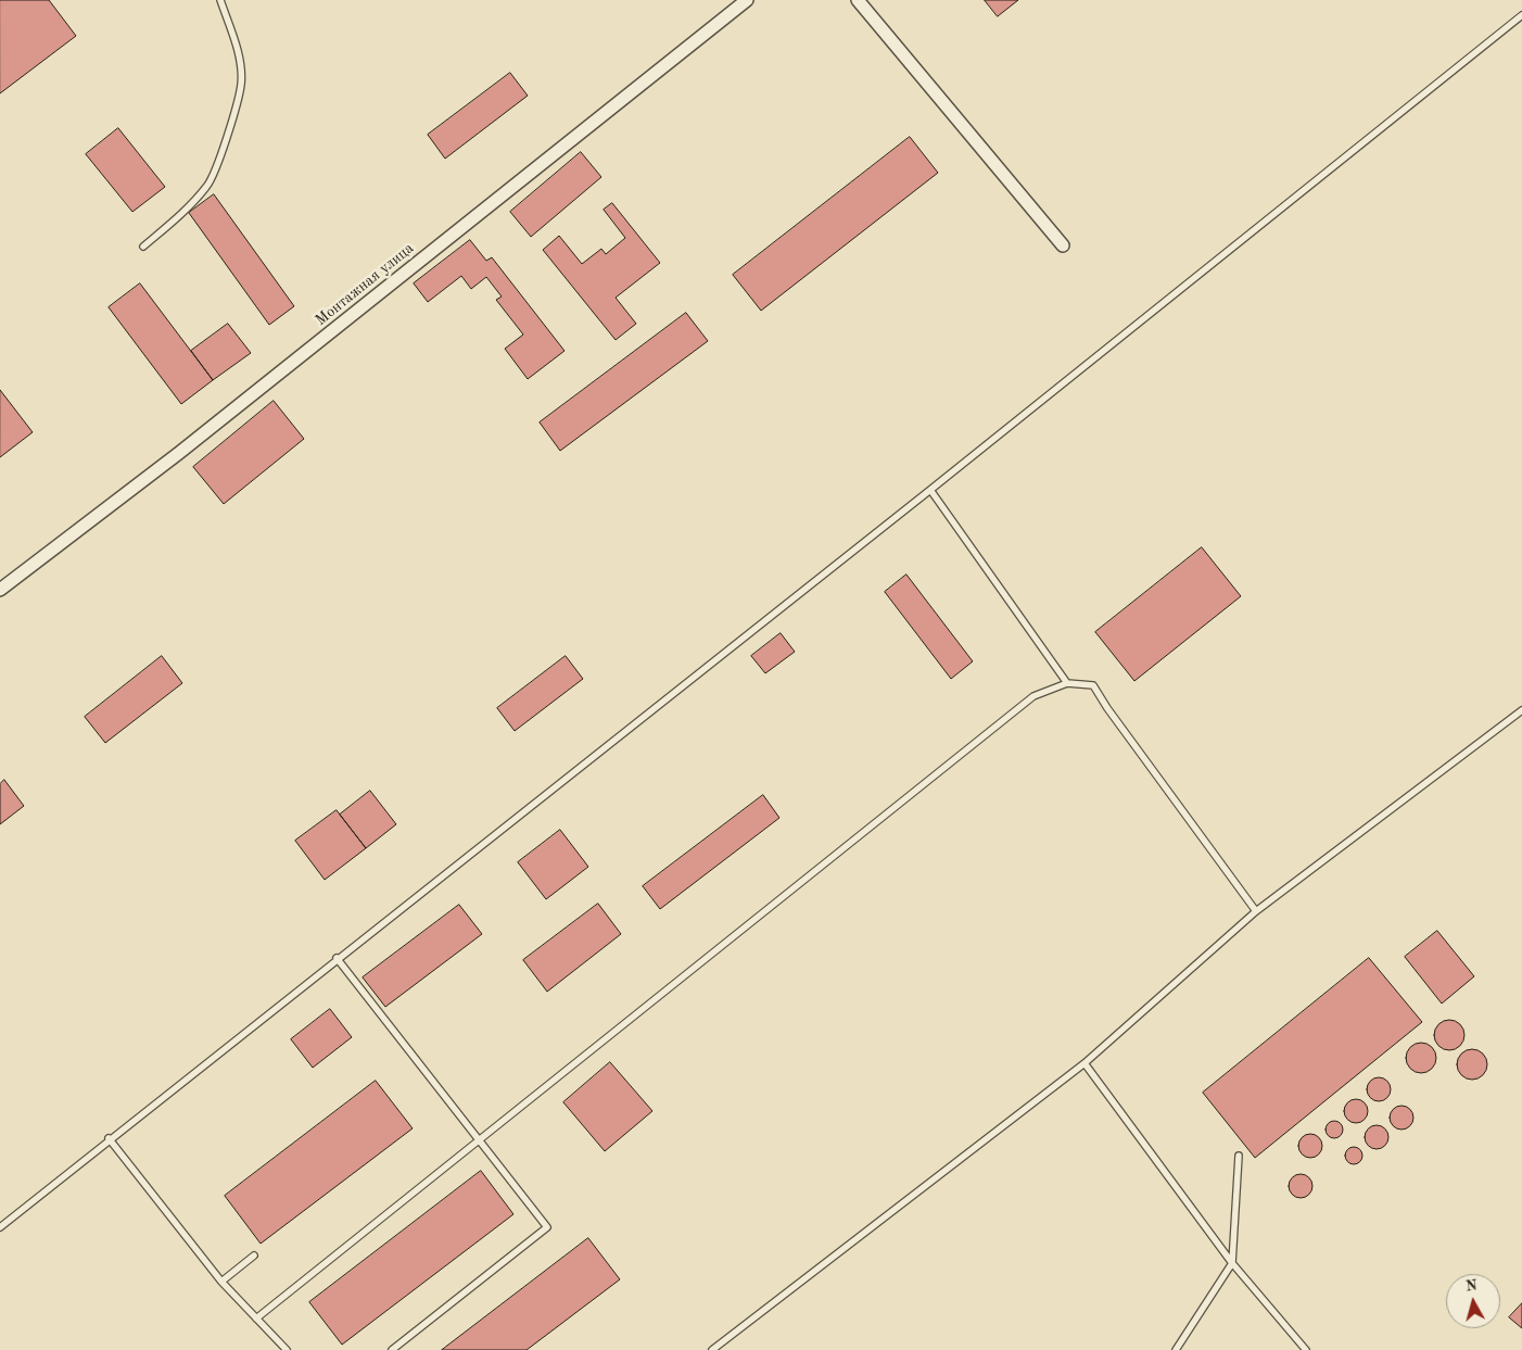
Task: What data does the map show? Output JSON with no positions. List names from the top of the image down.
{
  "streets": {
    "street": ["Монтажная улица"]
  },
  "north": "top"
}
